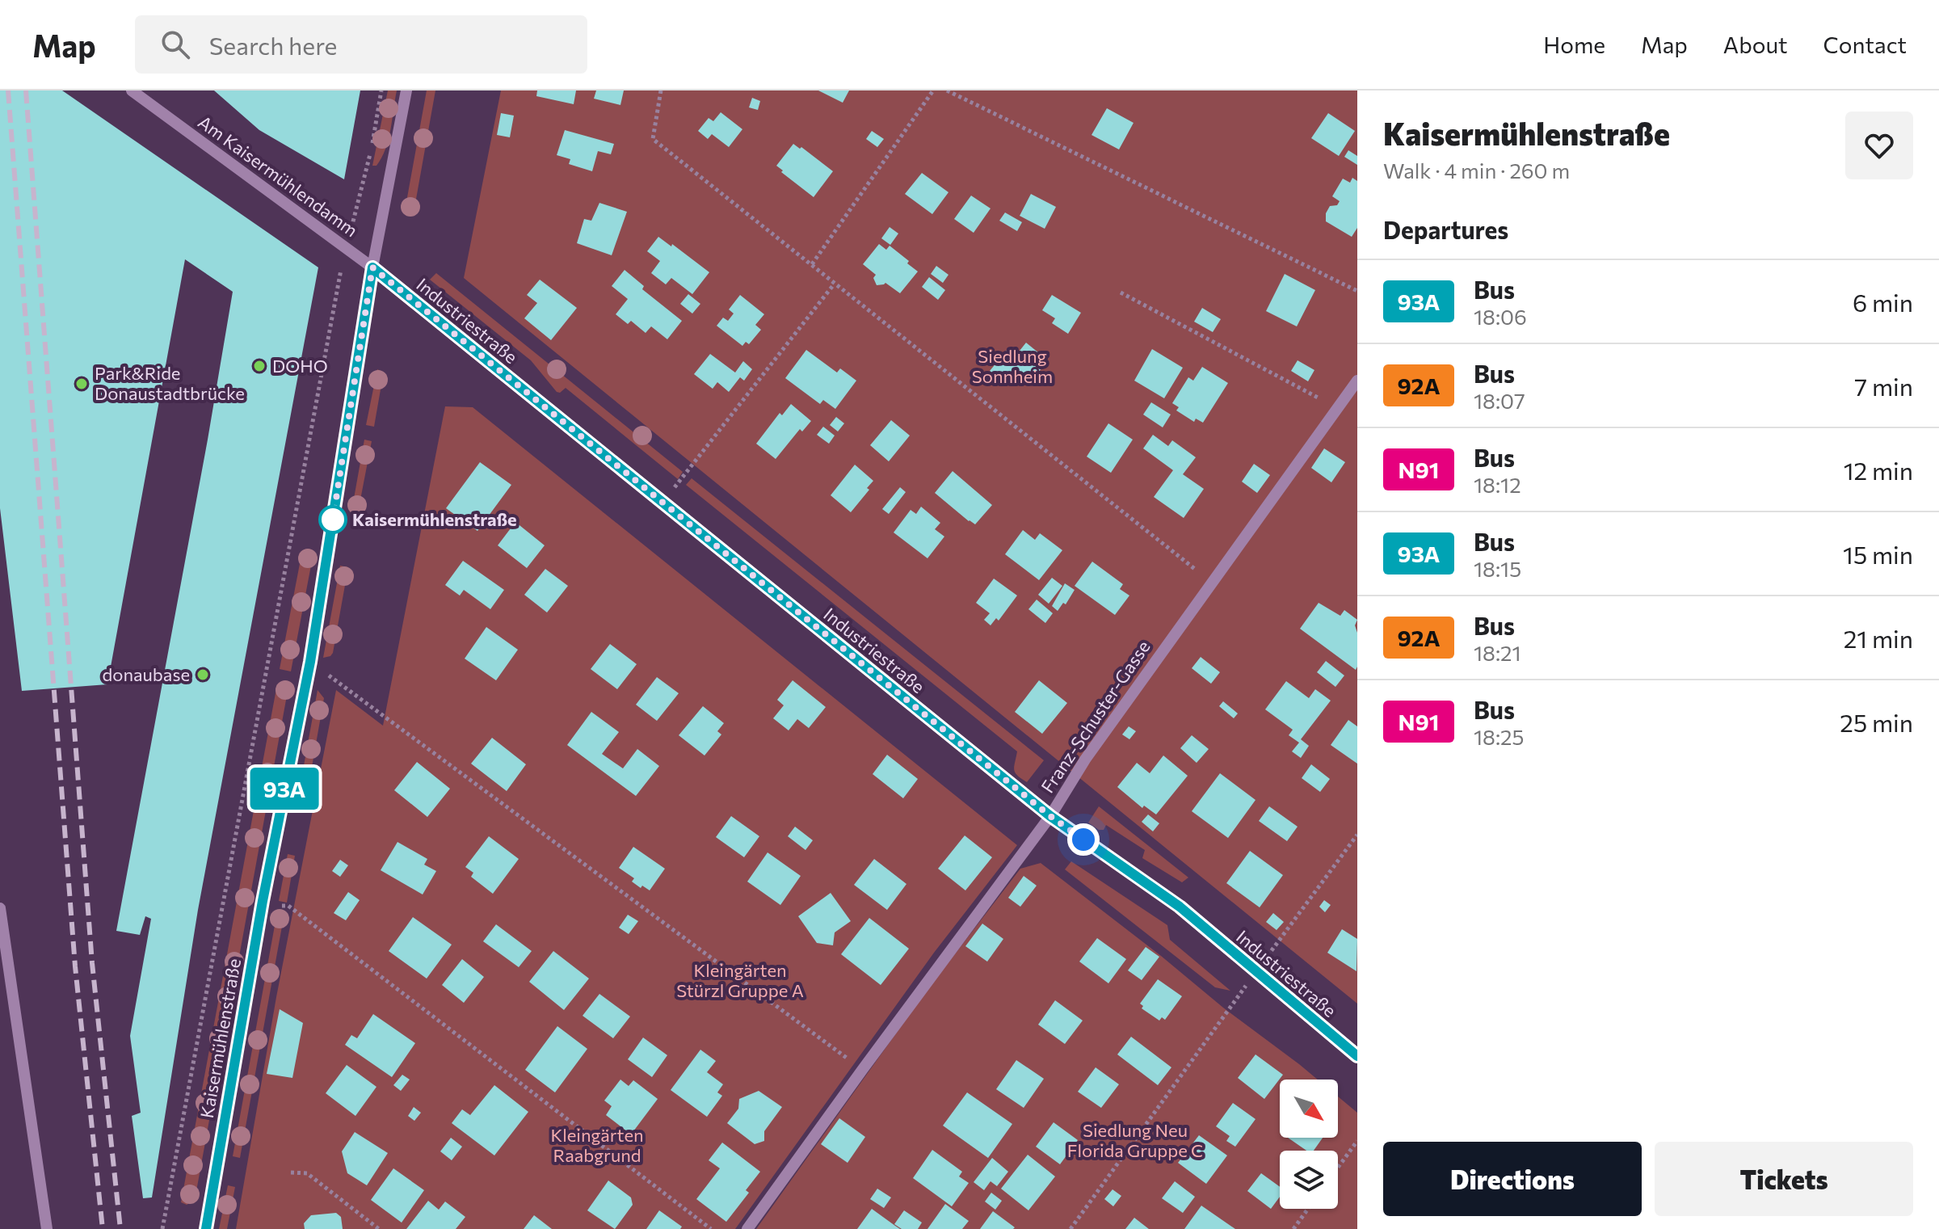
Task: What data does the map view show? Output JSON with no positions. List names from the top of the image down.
{
  "streets": {
    "street": [
      "Am Kaisermühlendamm",
      "Industriestraße",
      "Franz-Schuster-Gasse",
      "Kaisermühlenstraße"
    ]
  },
  "crossings": [
    ["Am Kaisermühlendamm", "Industriestraße"],
    ["Am Kaisermühlendamm", "Kaisermühlenstraße"],
    ["Industriestraße", "Franz-Schuster-Gasse"],
    ["Industriestraße", "Kaisermühlenstraße"]
  ],
  "parks": [
    "Siedlung Sonnheim",
    "Kleingärten Stürzl Gruppe A",
    "Siedlung Neu Florida Gruppe C",
    "Kleingärten Raabgrund"
  ],
  "places": [
    "DOHO",
    "Park&Ride Donaustadtbrücke",
    "Kaisermühlenstraße",
    "donaubase"
  ],
  "lines": ["bus line 93A"],
  "north": "bottom right",
  "page": {
    "header": "Map",
    "search": "Search here",
    "nav": [
      "Home",
      "Map",
      "About",
      "Contact"
    ],
    "on_map": "93A",
    "heading": [
      ["Kaisermühlenstraße", "Walk · 4 min · 260 m"],
      "Departures"
    ],
    "list": [
      {
        "mark": "93A",
        "name": "Bus",
        "note": "18:06",
        "value": "6 min"
      },
      {
        "mark": "92A",
        "name": "Bus",
        "note": "18:07",
        "value": "7 min"
      },
      {
        "mark": "N91",
        "name": "Bus",
        "note": "18:12",
        "value": "12 min"
      },
      {
        "mark": "93A",
        "name": "Bus",
        "note": "18:15",
        "value": "15 min"
      },
      {
        "mark": "92A",
        "name": "Bus",
        "note": "18:21",
        "value": "21 min"
      },
      {
        "mark": "N91",
        "name": "Bus",
        "note": "18:25",
        "value": "25 min"
      }
    ],
    "buttons": ["Directions", "Tickets"]
  }
}
